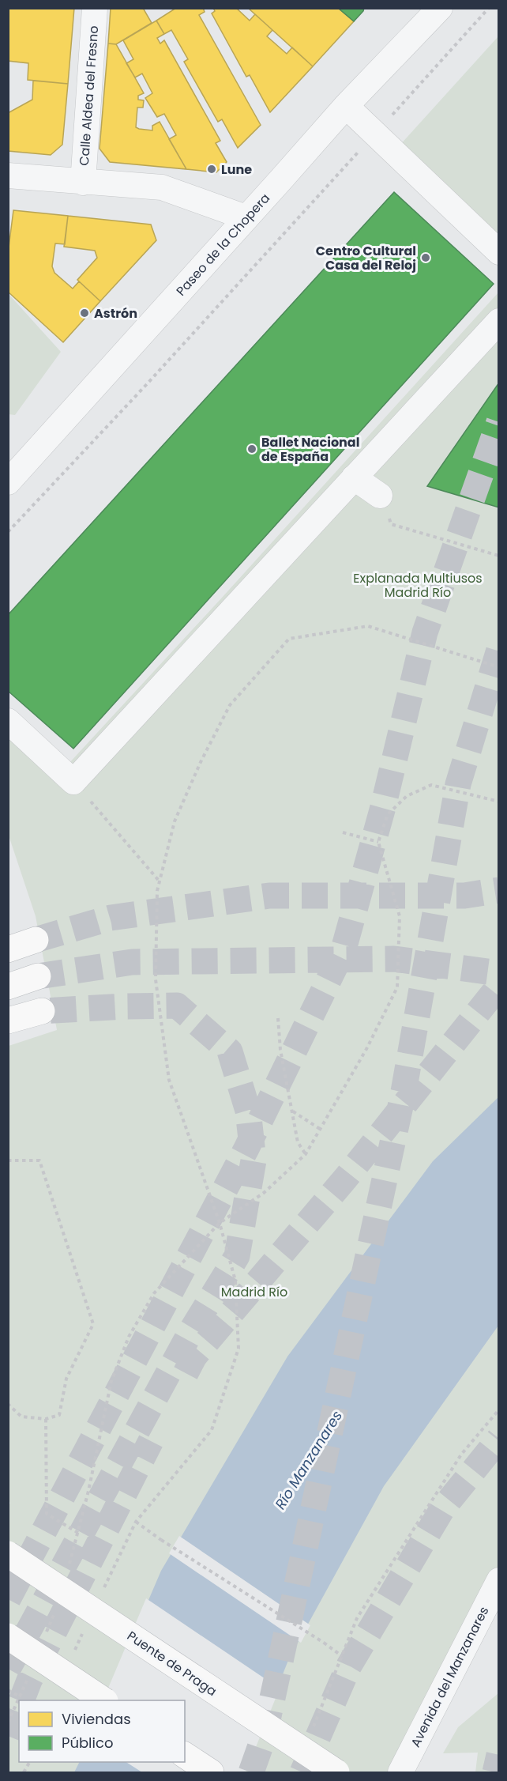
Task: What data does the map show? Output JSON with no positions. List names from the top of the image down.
{
  "streets": {
    "highway": ["Puente de Praga"],
    "street": ["Calle Aldea del Fresno", "Paseo de la Chopera", "Avenida del Manzanares"]
  },
  "water": ["Río Manzanares"],
  "parks": ["Explanada Multiusos Madrid Río", "Madrid Río"],
  "places": [
    "Lune",
    "Centro Cultural Casa del Reloj",
    "Astrón",
    "Ballet Nacional de España"
  ],
  "legend": ["Viviendas", "Público"]
}
